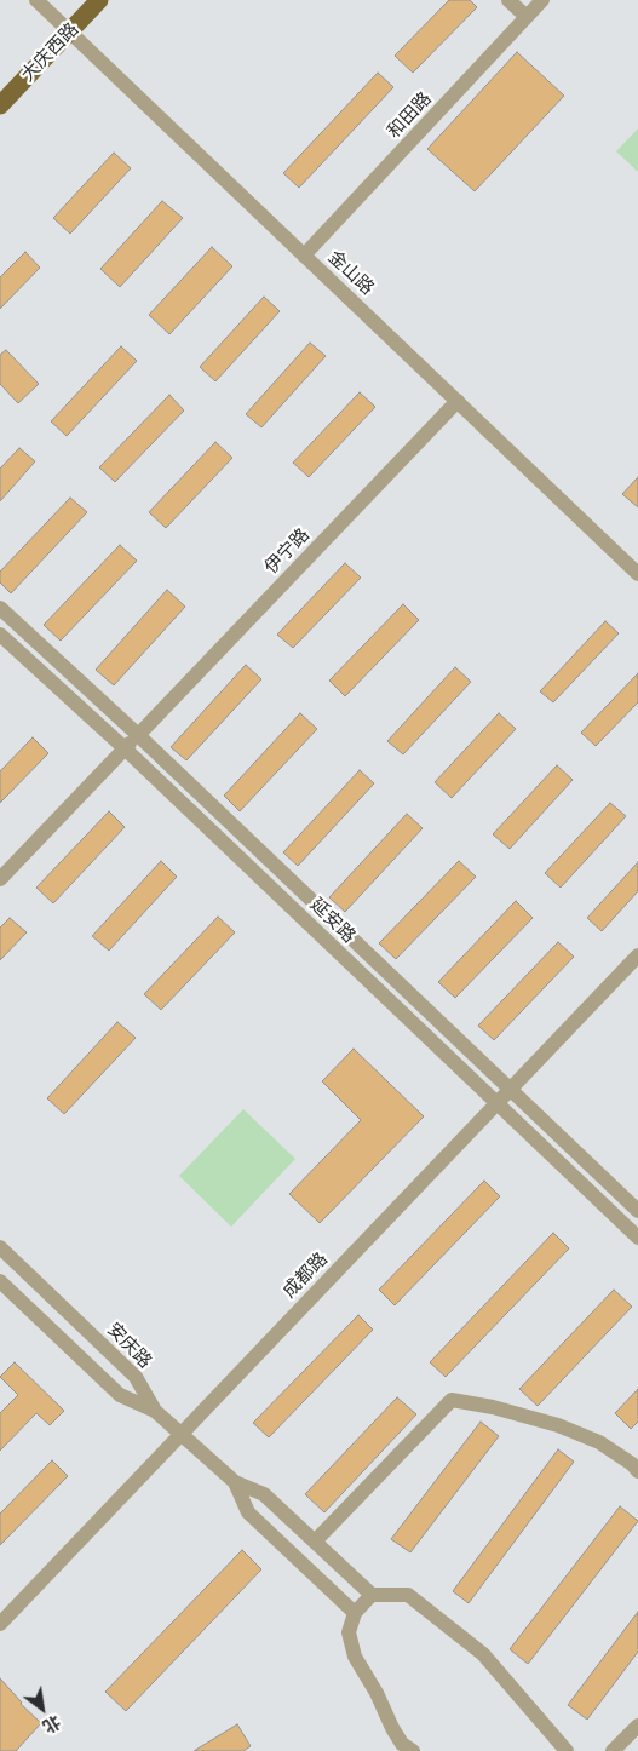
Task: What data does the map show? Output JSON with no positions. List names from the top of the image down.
{
  "streets": {
    "main road": ["大庆西路"],
    "street": [
      "和田路",
      "金山路",
      "伊宁路",
      "延安路",
      "成都路",
      "安庆路"
    ]
  },
  "crossings": [
    ["大庆西路", "金山路"],
    ["和田路", "金山路"],
    ["金山路", "伊宁路"],
    ["延安路", "成都路"]
  ],
  "north": "bottom right"
}
